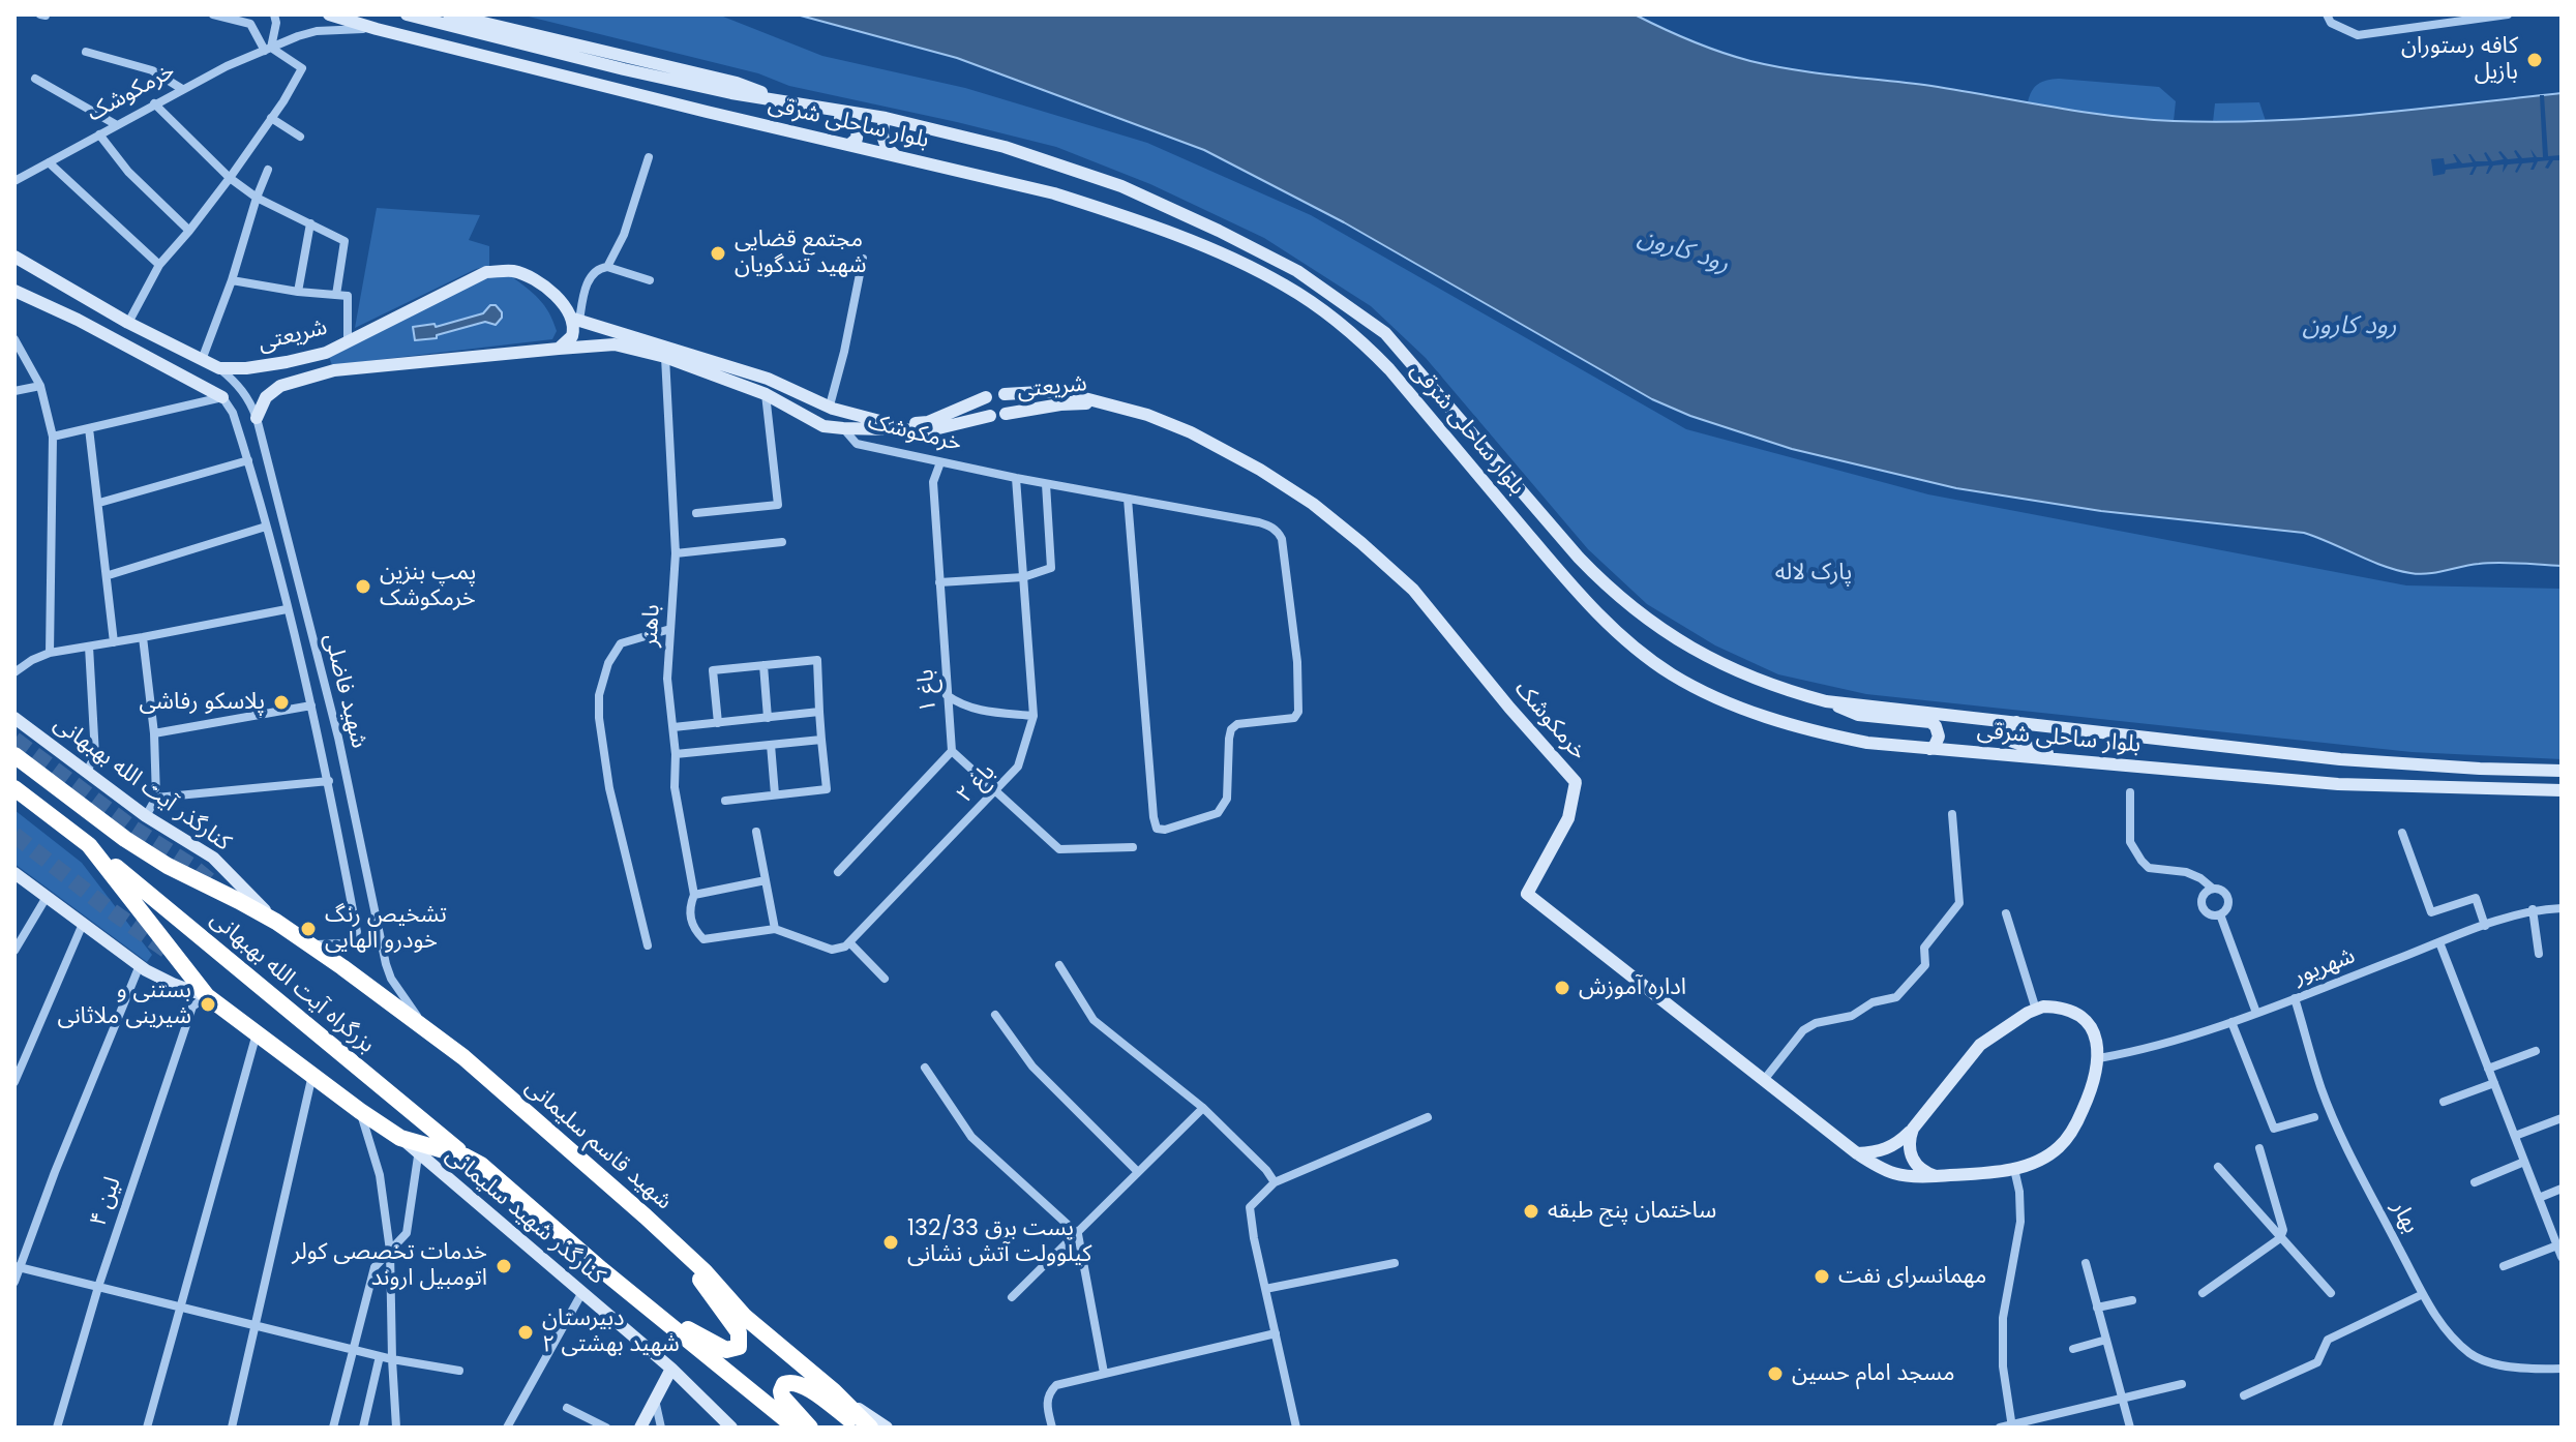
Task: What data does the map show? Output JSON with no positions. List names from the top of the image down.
{
  "streets": {
    "highway": ["بزرگراه آیت الله بهبهانی", "شهید قاسم سلیمانی"],
    "main road": [
      "خرمکوشک",
      "بلوار ساحلی شرقی",
      "شریعتی",
      "کنارگذر آیت الله بهبهانی",
      "کنارگذر شهید سلیمانی"
    ],
    "street": [
      "باهنر",
      "شهید فاضلی",
      "باغ ۱",
      "باغ ۲",
      "شهریور",
      "لین ۴",
      "بهار"
    ]
  },
  "crossings": [
    ["خرمکوشک", "بلوار ساحلی شرقی"],
    ["خرمکوشک", "شریعتی"],
    ["خرمکوشک", "باغ ۱"],
    ["خرمکوشک", "باغ ۲"],
    ["خرمکوشک", "شهریور"],
    ["شریعتی", "باهنر"],
    ["شریعتی", "شهید فاضلی"],
    ["شهید فاضلی", "شهید قاسم سلیمانی"],
    ["کنارگذر آیت الله بهبهانی", "بزرگراه آیت الله بهبهانی"],
    ["کنارگذر آیت الله بهبهانی", "شهید قاسم سلیمانی"],
    ["شهریور", "بهار"],
    ["بزرگراه آیت الله بهبهانی", "شهید قاسم سلیمانی"],
    ["بزرگراه آیت الله بهبهانی", "لین ۴"]
  ],
  "water": ["رود کارون"],
  "parks": ["پارک لاله"],
  "places": [
    "کافه رستوران بازیل",
    "مجتمع قضایی شهید تندگویان",
    "پمپ بنزین خرمکوشک",
    "پلاسکو رفاشی",
    "تشخیص رنگ خودرو الهایی",
    "اداره آموزش",
    "بستنی و شیرینی ملاثانی",
    "ساختمان پنج طبقه",
    "پست برق 132/33 کیلوولت آتش نشانی",
    "خدمات تخصصی کولر اتومبیل اروند",
    "مهمانسرای نفت",
    "دبیرستان شهید بهشتی ۲",
    "مسجد امام حسین"
  ]
}
